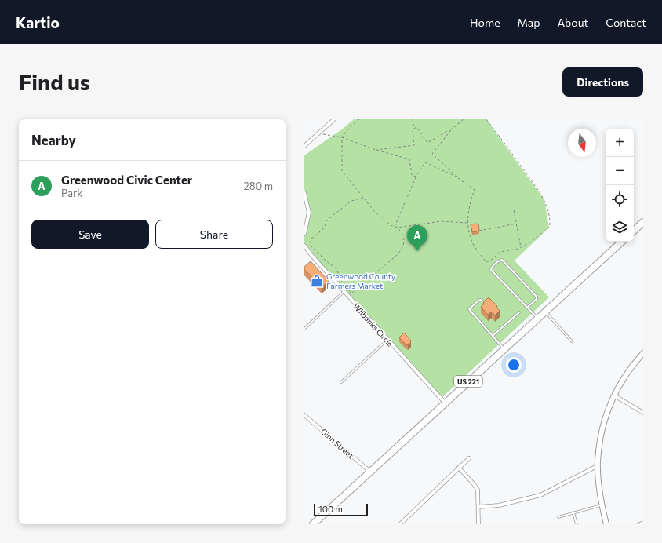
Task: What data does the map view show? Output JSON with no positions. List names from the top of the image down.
{
  "streets": {
    "highway": ["US 221"],
    "street": ["Wilbanks Circle", "Ginn Street"]
  },
  "crossings": [
    ["Wilbanks Circle", "US 221"],
    ["US 221", "Ginn Street"]
  ],
  "places": {
    "shop": ["Greenwood County Farmers Market"]
  },
  "scale_bar": "100 m",
  "north": "bottom",
  "page": {
    "header": "Kartio",
    "nav": [
      "Home",
      "Map",
      "About",
      "Contact"
    ],
    "buttons": [
      "Directions",
      ["Save", "Share"]
    ],
    "title": "Find us",
    "heading": "Nearby",
    "map_buttons": ["+", "−"],
    "list": [
      {
        "mark": "A",
        "name": "Greenwood Civic Center",
        "note": "Park",
        "value": "280 m"
      }
    ],
    "pins": "A",
    "scale": "100 m"
  }
}
